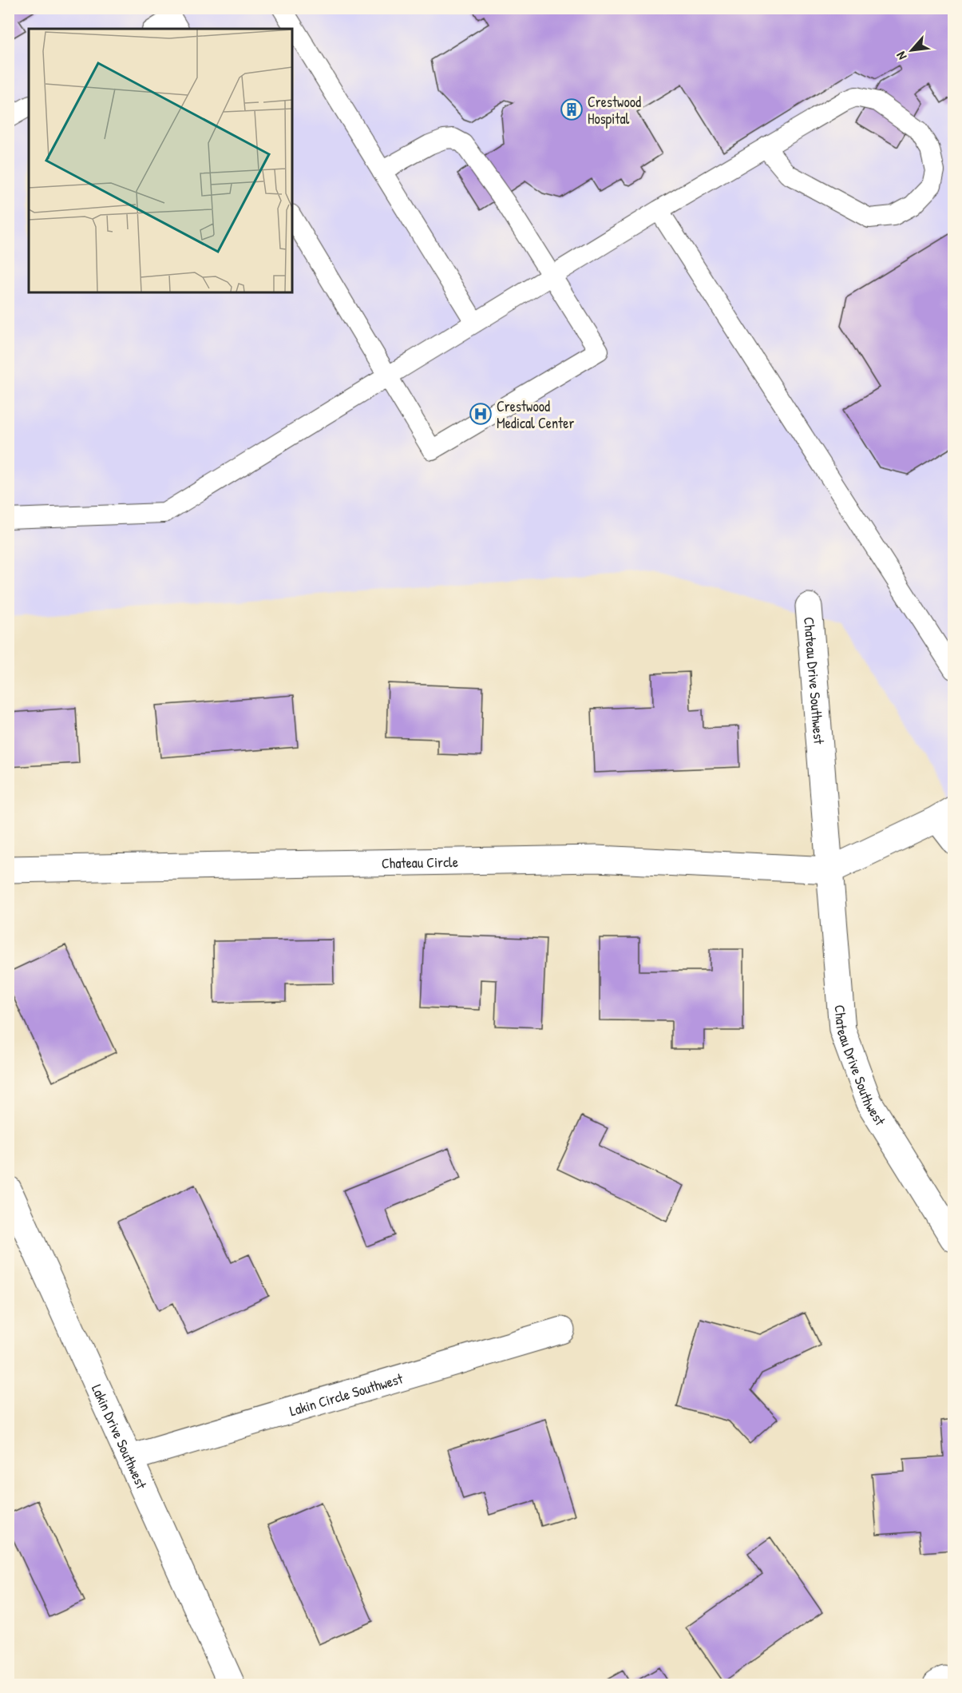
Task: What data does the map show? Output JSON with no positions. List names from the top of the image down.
{
  "streets": {
    "street": [
      "Chateau Drive Southwest",
      "Chateau Circle",
      "Lakin Circle Southwest",
      "Lakin Drive Southwest"
    ]
  },
  "crossings": [
    ["Chateau Drive Southwest", "Chateau Circle"],
    ["Lakin Circle Southwest", "Lakin Drive Southwest"]
  ],
  "places": {
    "building": ["Crestwood Hospital"],
    "hospital": ["Crestwood Medical Center"]
  },
  "north": "bottom left"
}
